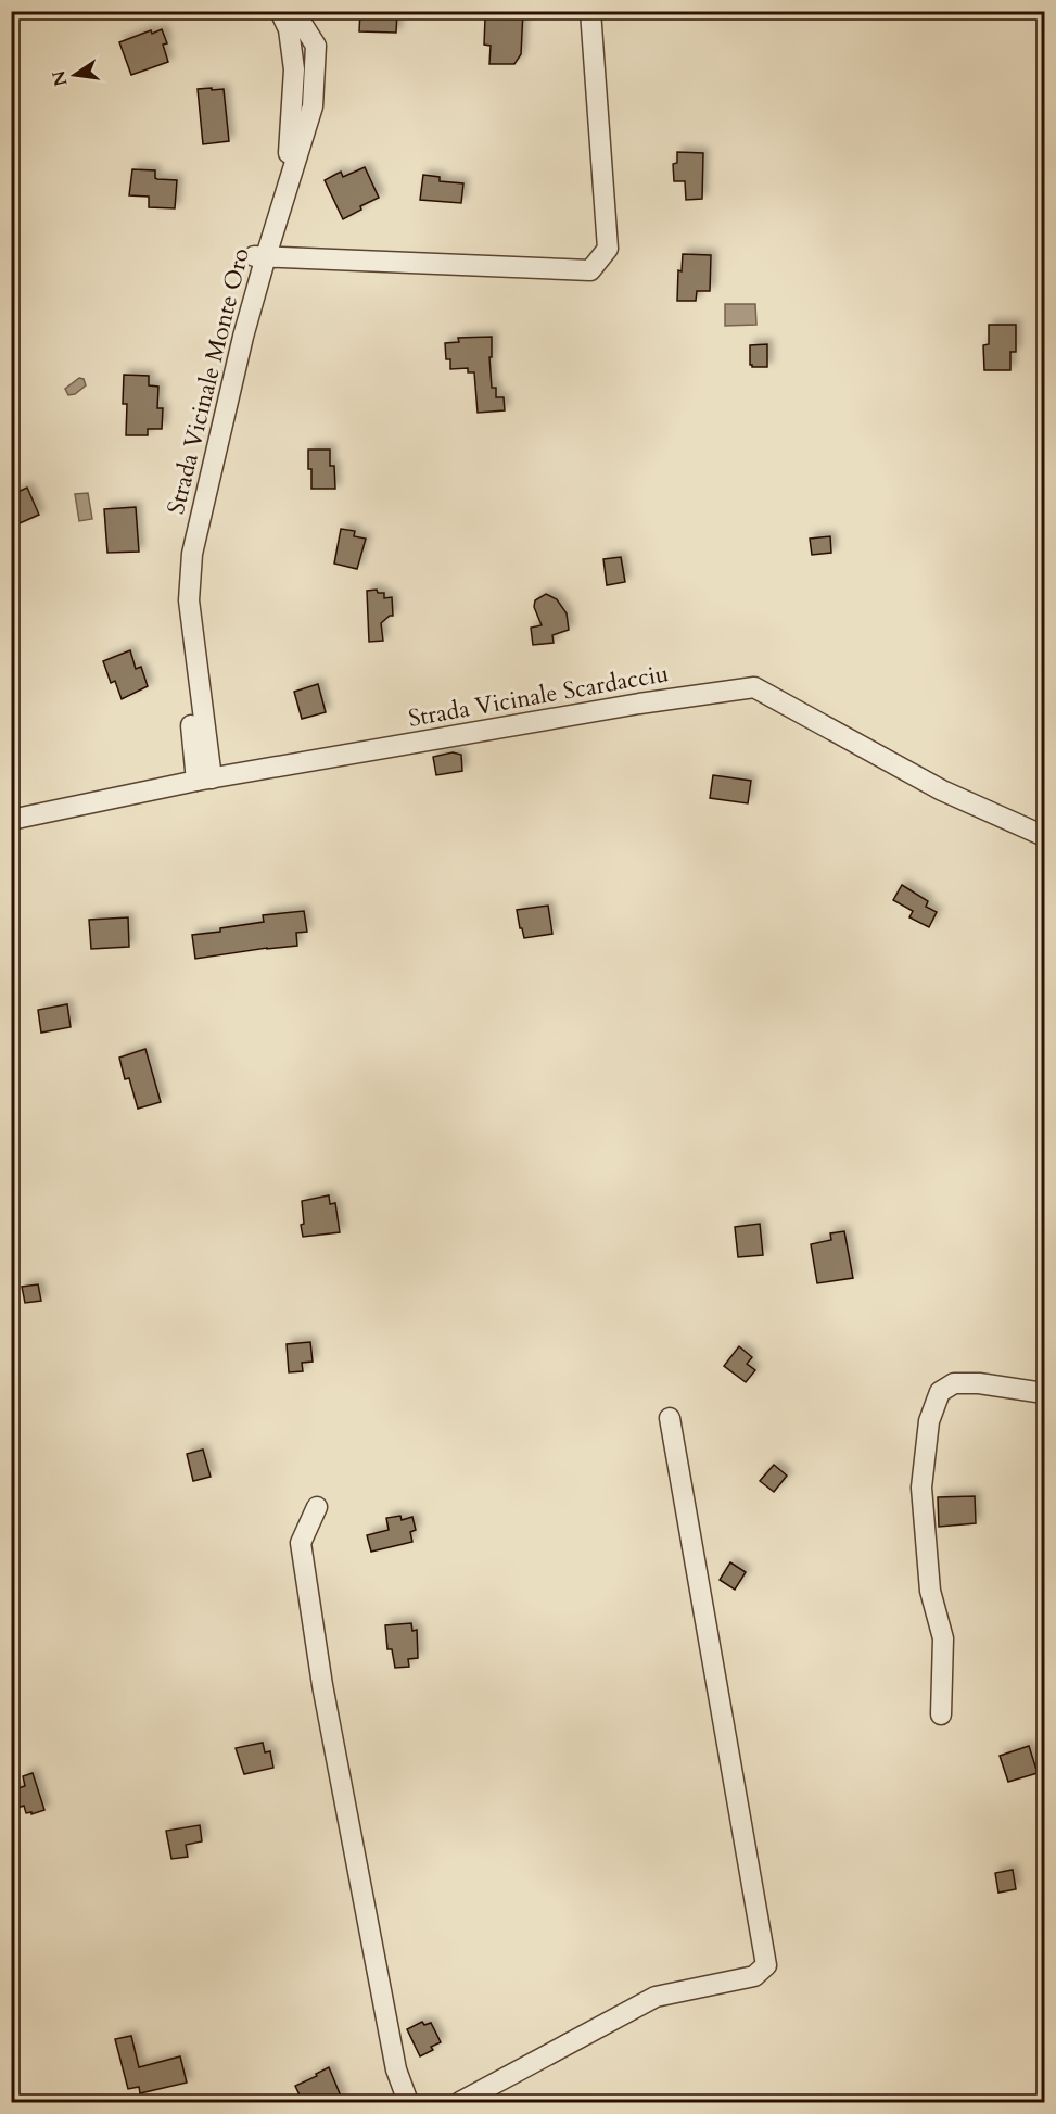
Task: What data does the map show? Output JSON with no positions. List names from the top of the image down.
{
  "streets": {
    "street": ["Strada Vicinale Monte Oro", "Strada Vicinale Scardacciu"]
  },
  "crossings": [
    ["Strada Vicinale Monte Oro", "Strada Vicinale Scardacciu"]
  ],
  "north": "left"
}
